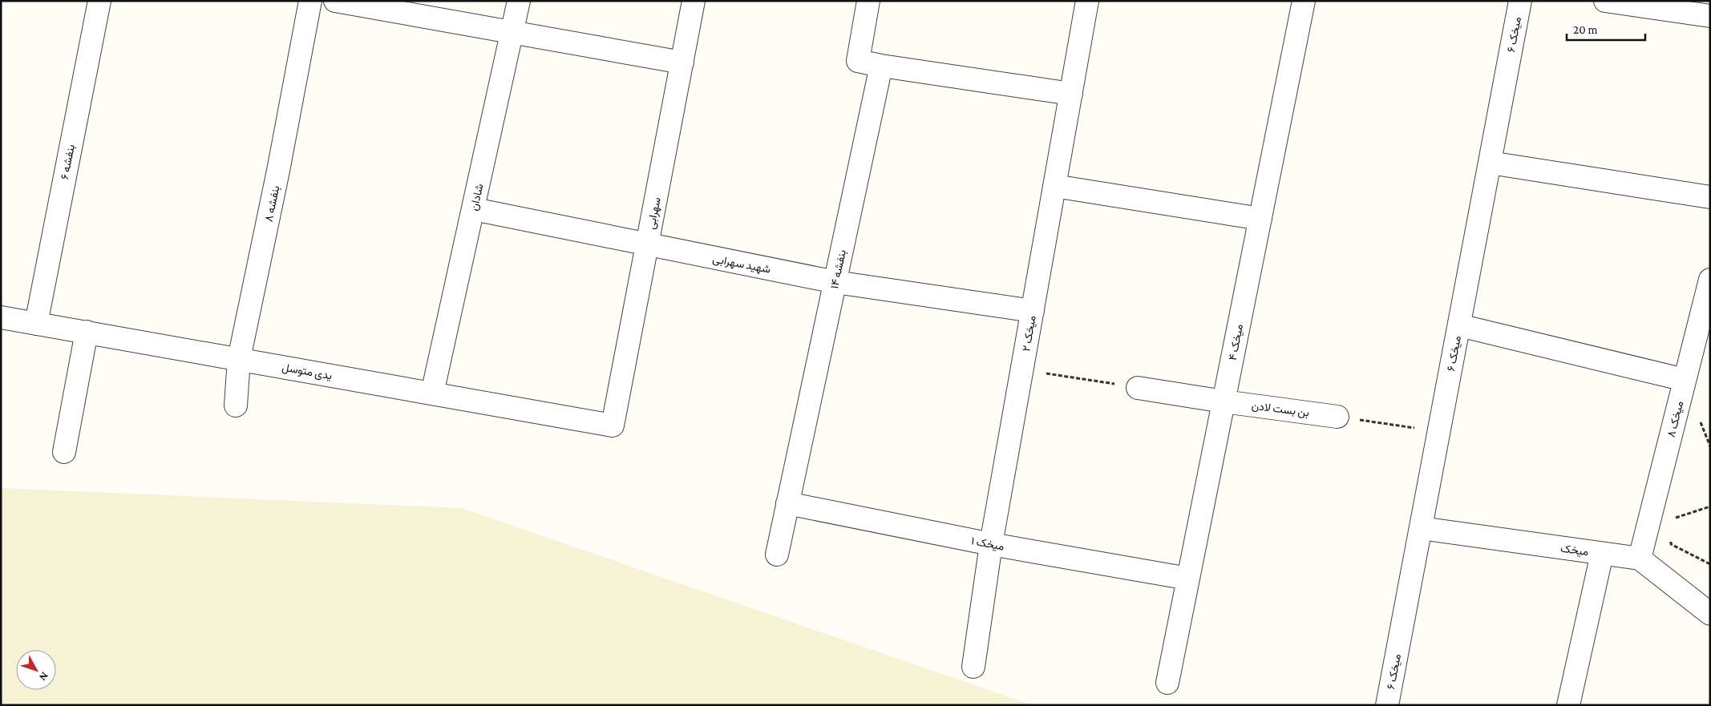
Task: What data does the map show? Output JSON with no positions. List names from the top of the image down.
{
  "streets": {
    "street": [
      "میخک ۶",
      "بنفشه ۶",
      "شادان",
      "بنفشه ۸",
      "سهرابی",
      "شهید سهرابی",
      "بنفشه ۱۴",
      "میخک ۲",
      "میخک ۴",
      "یدی متوسل",
      "بن بست لادن",
      "میخک ۸",
      "میخک ۱",
      "میخک"
    ]
  },
  "crossings": [
    ["میخک ۶", "میخک"],
    ["بنفشه ۶", "یدی متوسل"],
    ["شادان", "شهید سهرابی"],
    ["شادان", "یدی متوسل"],
    ["بنفشه ۸", "یدی متوسل"],
    ["سهرابی", "شهید سهرابی"],
    ["سهرابی", "یدی متوسل"],
    ["شهید سهرابی", "بنفشه ۱۴"],
    ["شهید سهرابی", "میخک ۲"],
    ["بنفشه ۱۴", "میخک ۱"],
    ["میخک ۲", "میخک ۱"],
    ["میخک ۴", "بن بست لادن"],
    ["میخک ۴", "میخک ۱"],
    ["میخک ۸", "میخک"]
  ],
  "scale_bar": "20 m",
  "north": "bottom right"
}
